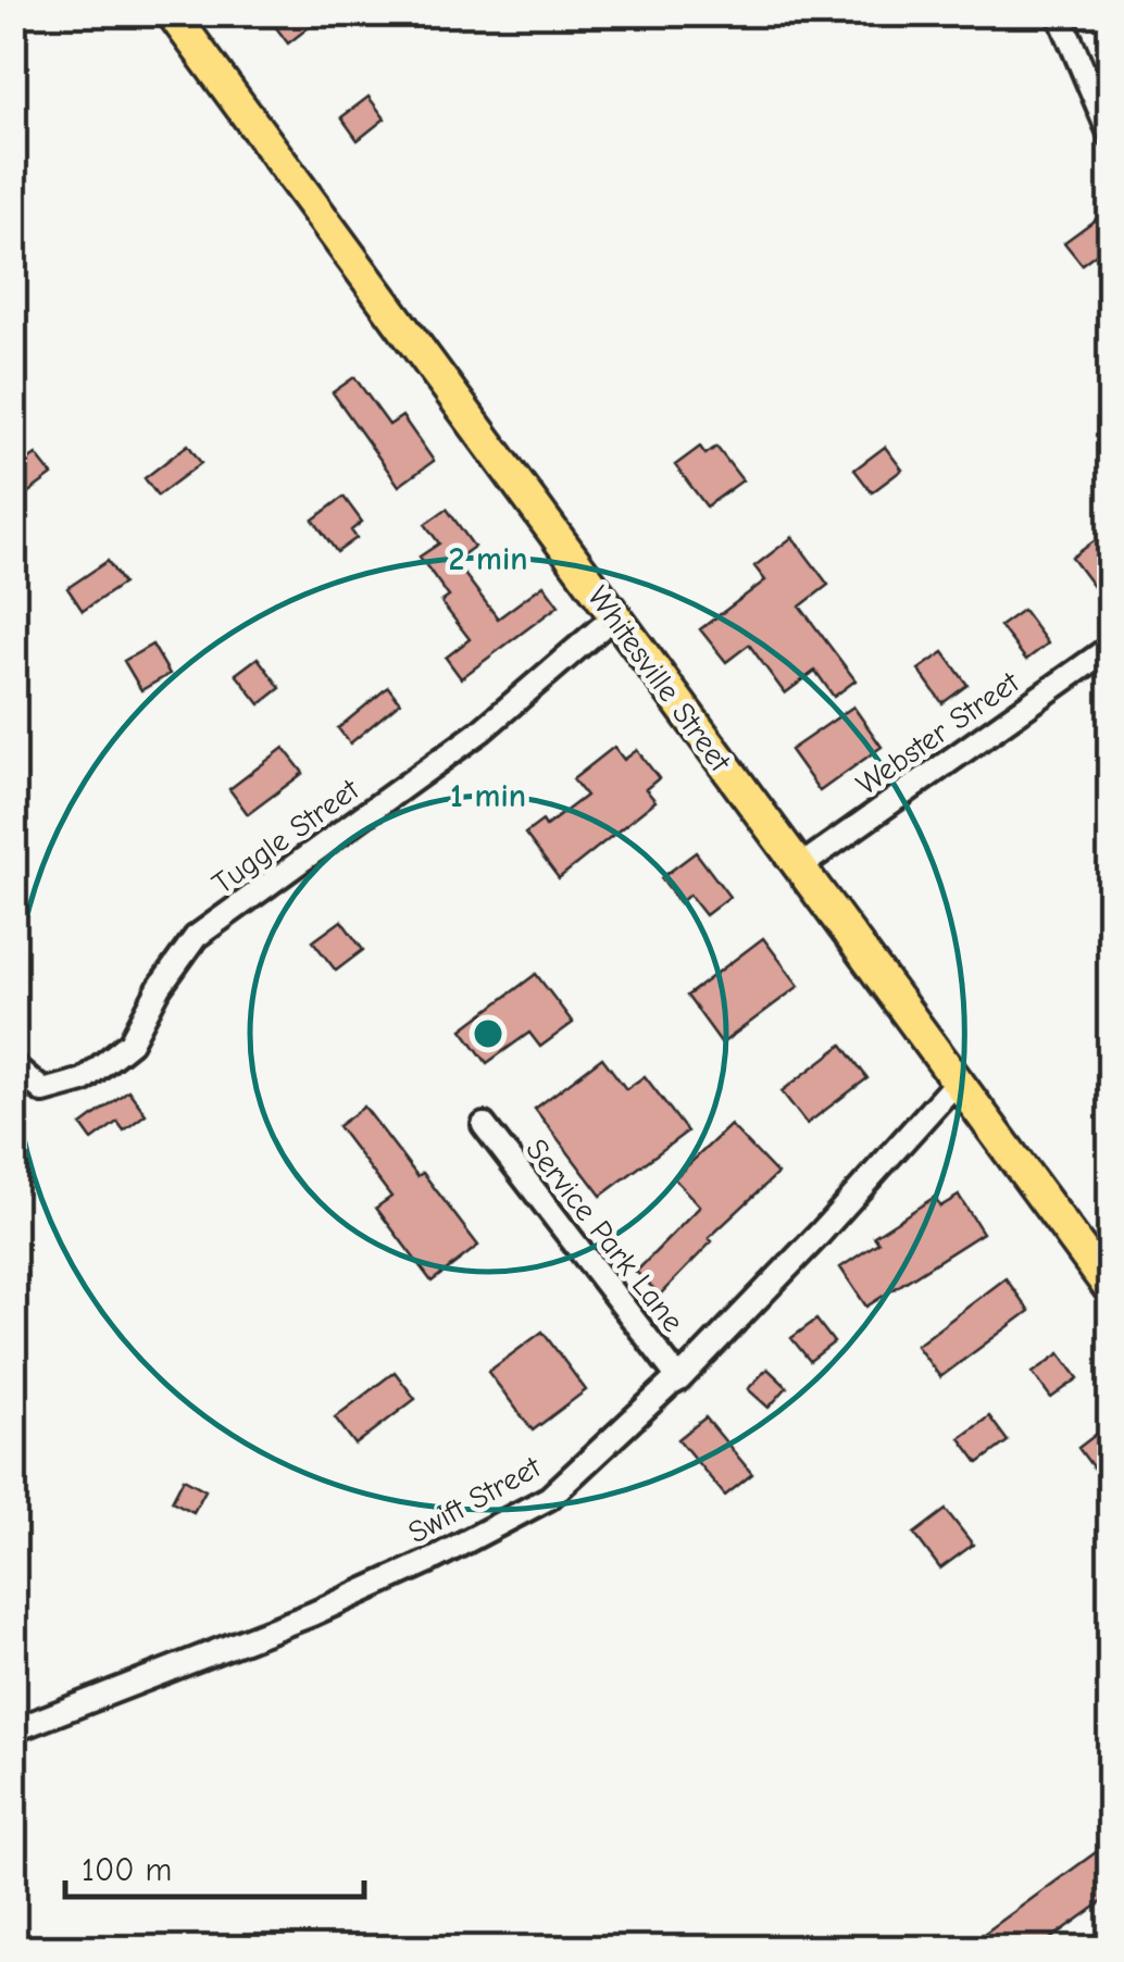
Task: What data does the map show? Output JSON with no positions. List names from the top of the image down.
{
  "streets": {
    "main road": ["Whitesville Street"],
    "street": [
      "Webster Street",
      "Tuggle Street",
      "Service Park Lane",
      "Swift Street"
    ]
  },
  "crossings": [
    ["Whitesville Street", "Webster Street"],
    ["Whitesville Street", "Tuggle Street"],
    ["Whitesville Street", "Swift Street"],
    ["Service Park Lane", "Swift Street"]
  ],
  "scale_bar": "100 m",
  "rings": ["2 min", "1 min"]
}
